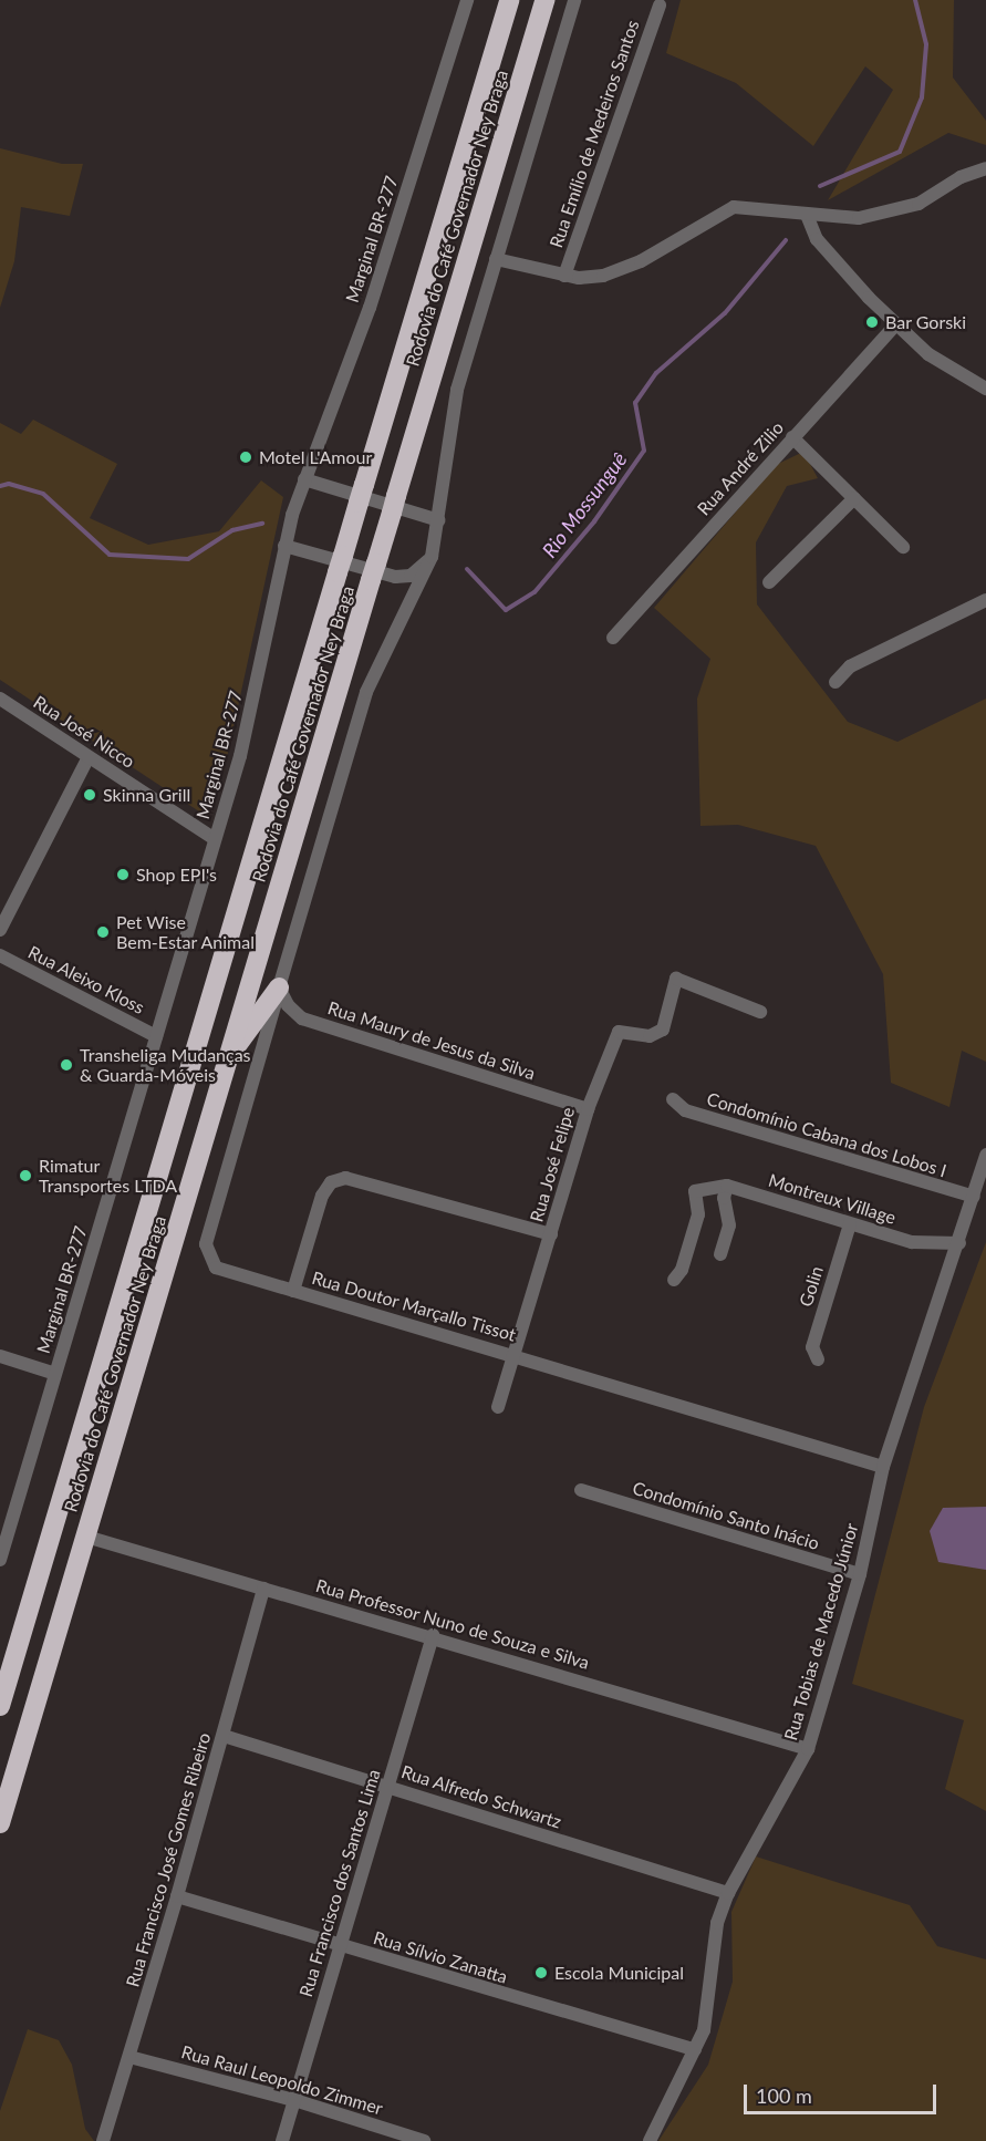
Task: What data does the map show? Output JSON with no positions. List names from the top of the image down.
{
  "streets": {
    "highway": ["Rodovia do Café Governador Ney Braga"],
    "street": [
      "Rua Emílio de Medeiros Santos",
      "Marginal BR-277",
      "Rua André Zilio",
      "Rua José Nicco",
      "Rua Aleixo Kloss",
      "Rua Maury de Jesus da Silva",
      "Condomínio Cabana dos Lobos I",
      "Rua José Felipe",
      "Montreux Village",
      "Golin",
      "Rua Doutor Marçallo Tissot",
      "Condomínio Santo Inácio",
      "Rua Professor Nuno de Souza e Silva",
      "Rua Tobias de Macedo Júnior",
      "Rua Alfredo Schwartz",
      "Rua Francisco José Gomes Ribeiro",
      "Rua Francisco dos Santos Lima",
      "Rua Sílvio Zanatta",
      "Rua Raul Leopoldo Zimmer"
    ]
  },
  "crossings": [
    ["Rodovia do Café Governador Ney Braga", "Rua Professor Nuno de Souza e Silva"],
    ["Marginal BR-277", "Rua José Nicco"],
    ["Marginal BR-277", "Rua Aleixo Kloss"],
    ["Rua Maury de Jesus da Silva", "Rua José Felipe"],
    ["Rua Maury de Jesus da Silva", "Rua Doutor Marçallo Tissot"],
    ["Condomínio Cabana dos Lobos I", "Rua Tobias de Macedo Júnior"],
    ["Rua José Felipe", "Rua Doutor Marçallo Tissot"],
    ["Montreux Village", "Golin"],
    ["Montreux Village", "Rua Tobias de Macedo Júnior"],
    ["Rua Doutor Marçallo Tissot", "Rua Tobias de Macedo Júnior"],
    ["Condomínio Santo Inácio", "Rua Tobias de Macedo Júnior"],
    ["Rua Professor Nuno de Souza e Silva", "Rua Tobias de Macedo Júnior"],
    ["Rua Professor Nuno de Souza e Silva", "Rua Francisco José Gomes Ribeiro"],
    ["Rua Professor Nuno de Souza e Silva", "Rua Francisco dos Santos Lima"],
    ["Rua Tobias de Macedo Júnior", "Rua Alfredo Schwartz"],
    ["Rua Tobias de Macedo Júnior", "Rua Sílvio Zanatta"],
    ["Rua Alfredo Schwartz", "Rua Francisco José Gomes Ribeiro"],
    ["Rua Alfredo Schwartz", "Rua Francisco dos Santos Lima"],
    ["Rua Francisco José Gomes Ribeiro", "Rua Sílvio Zanatta"],
    ["Rua Francisco José Gomes Ribeiro", "Rua Raul Leopoldo Zimmer"],
    ["Rua Francisco dos Santos Lima", "Rua Sílvio Zanatta"],
    ["Rua Francisco dos Santos Lima", "Rua Raul Leopoldo Zimmer"]
  ],
  "water": ["Rio Mossunguê"],
  "places": [
    "Bar Gorski",
    "Motel L'Amour",
    "Skinna Grill",
    "Shop EPI's",
    "Pet Wise Bem-Estar Animal",
    "Transheliga Mudanças & Guarda-Móveis",
    "Rimatur Transportes LTDA",
    "Escola Municipal"
  ],
  "scale_bar": "100 m"
}
